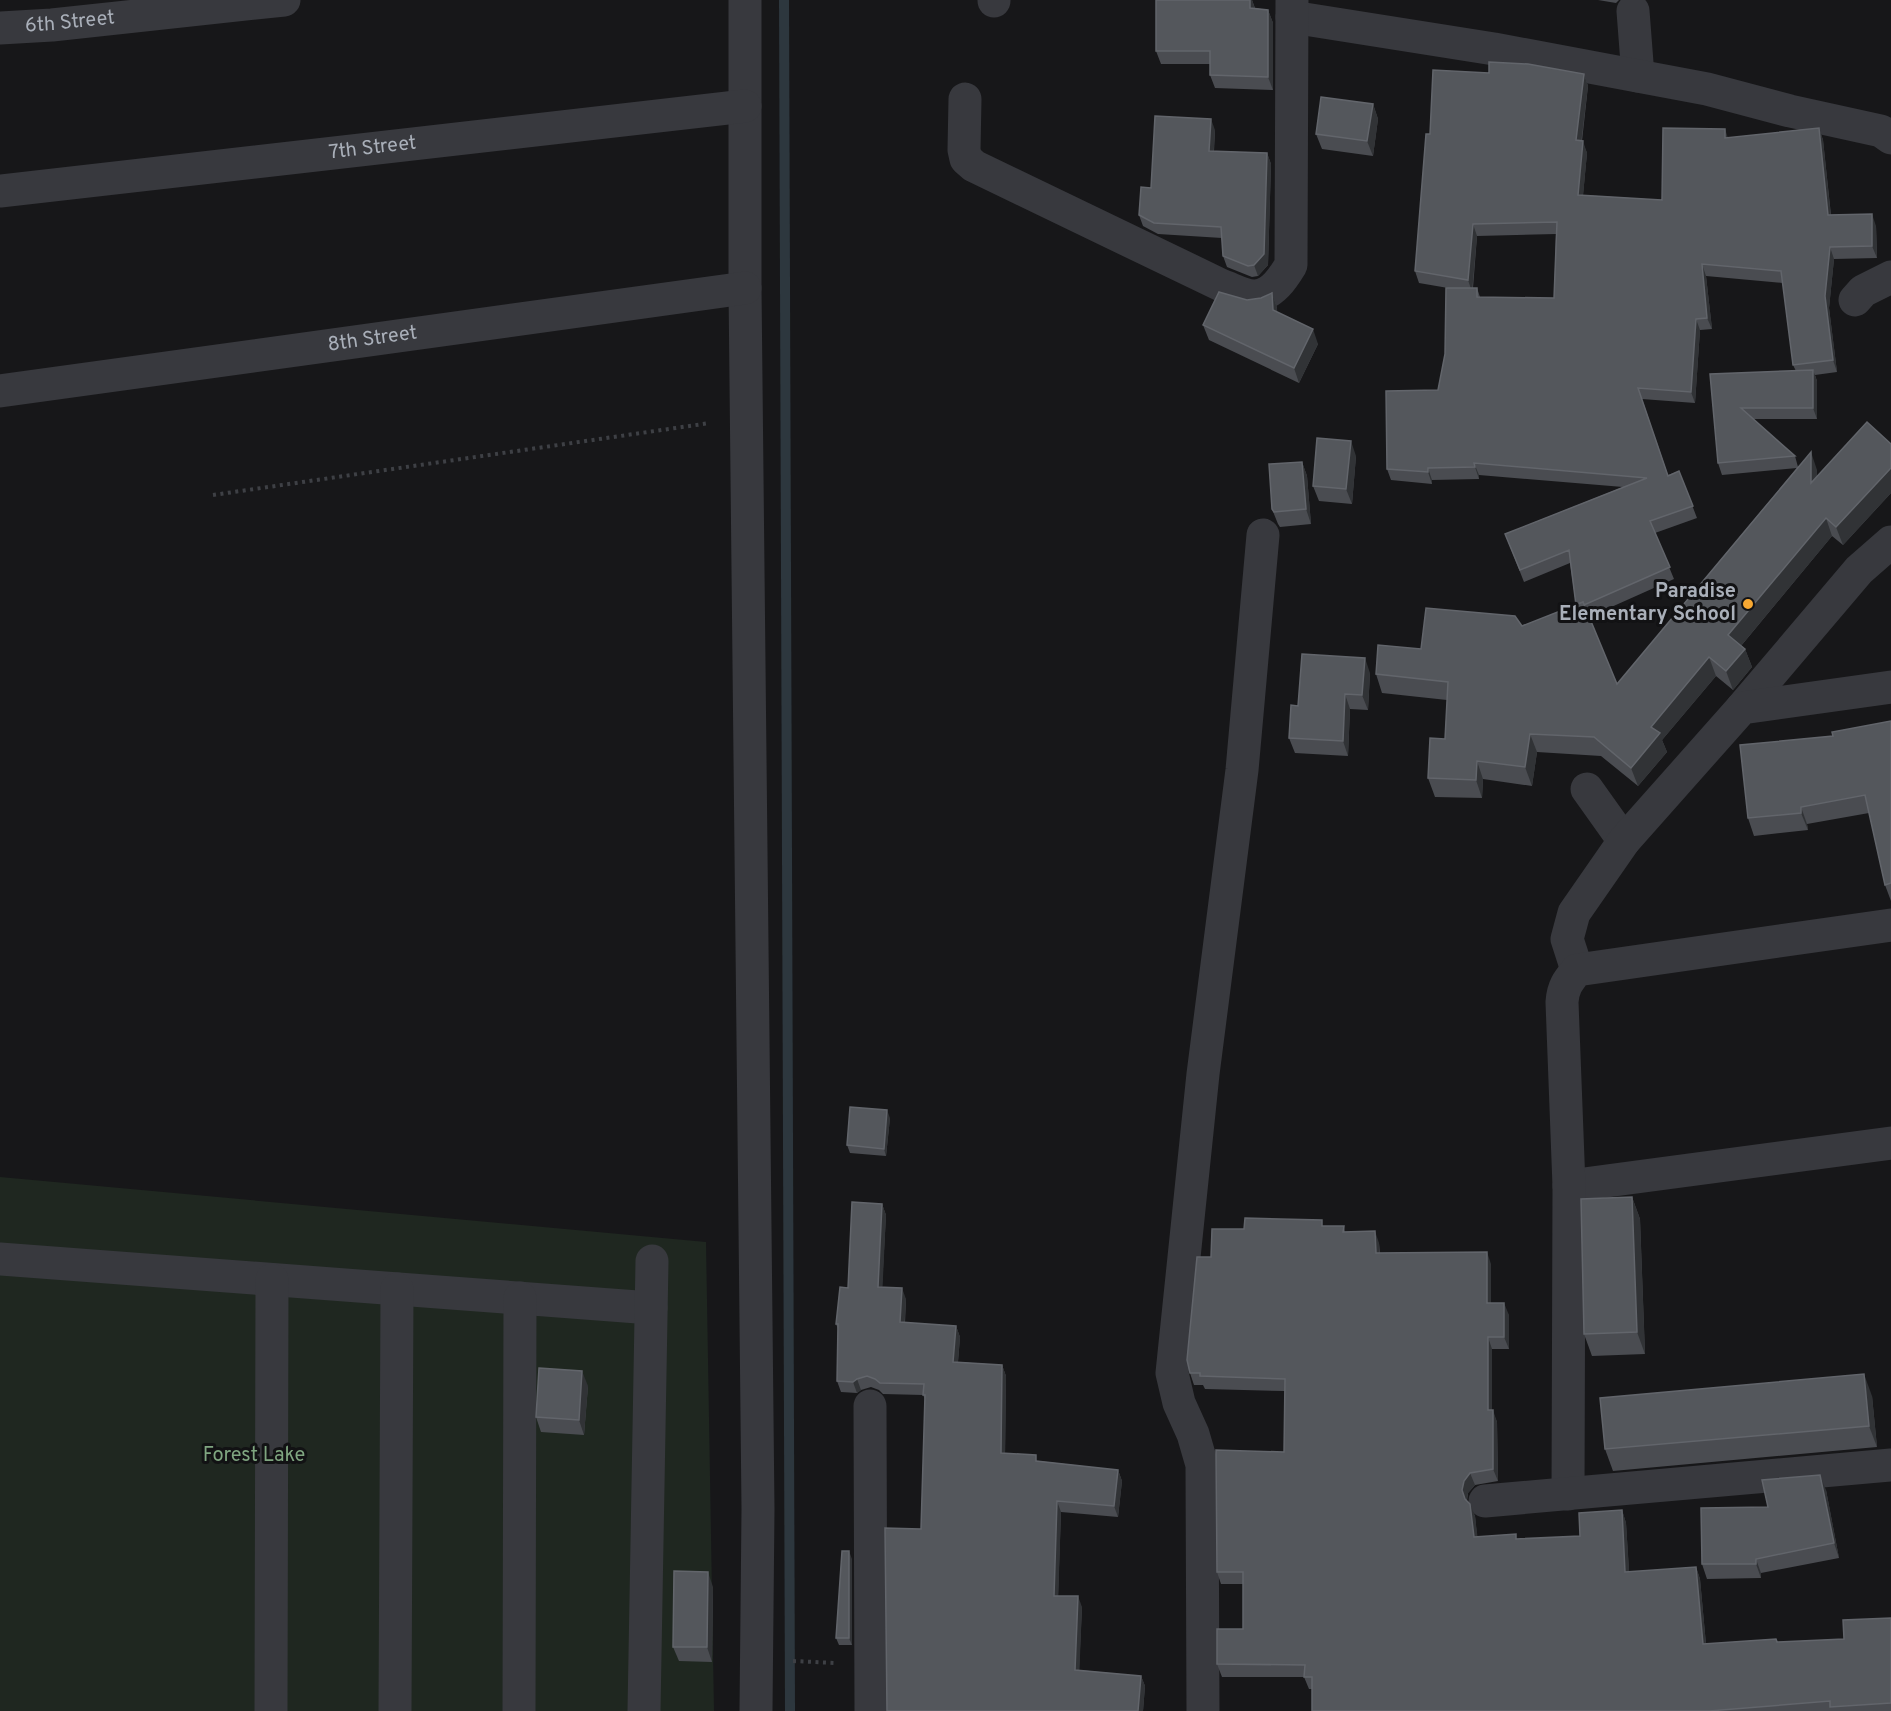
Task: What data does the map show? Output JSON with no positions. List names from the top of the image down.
{
  "streets": {
    "street": ["6th Street", "7th Street", "8th Street"]
  },
  "parks": ["Forest Lake"],
  "places": ["Paradise Elementary School"]
}
